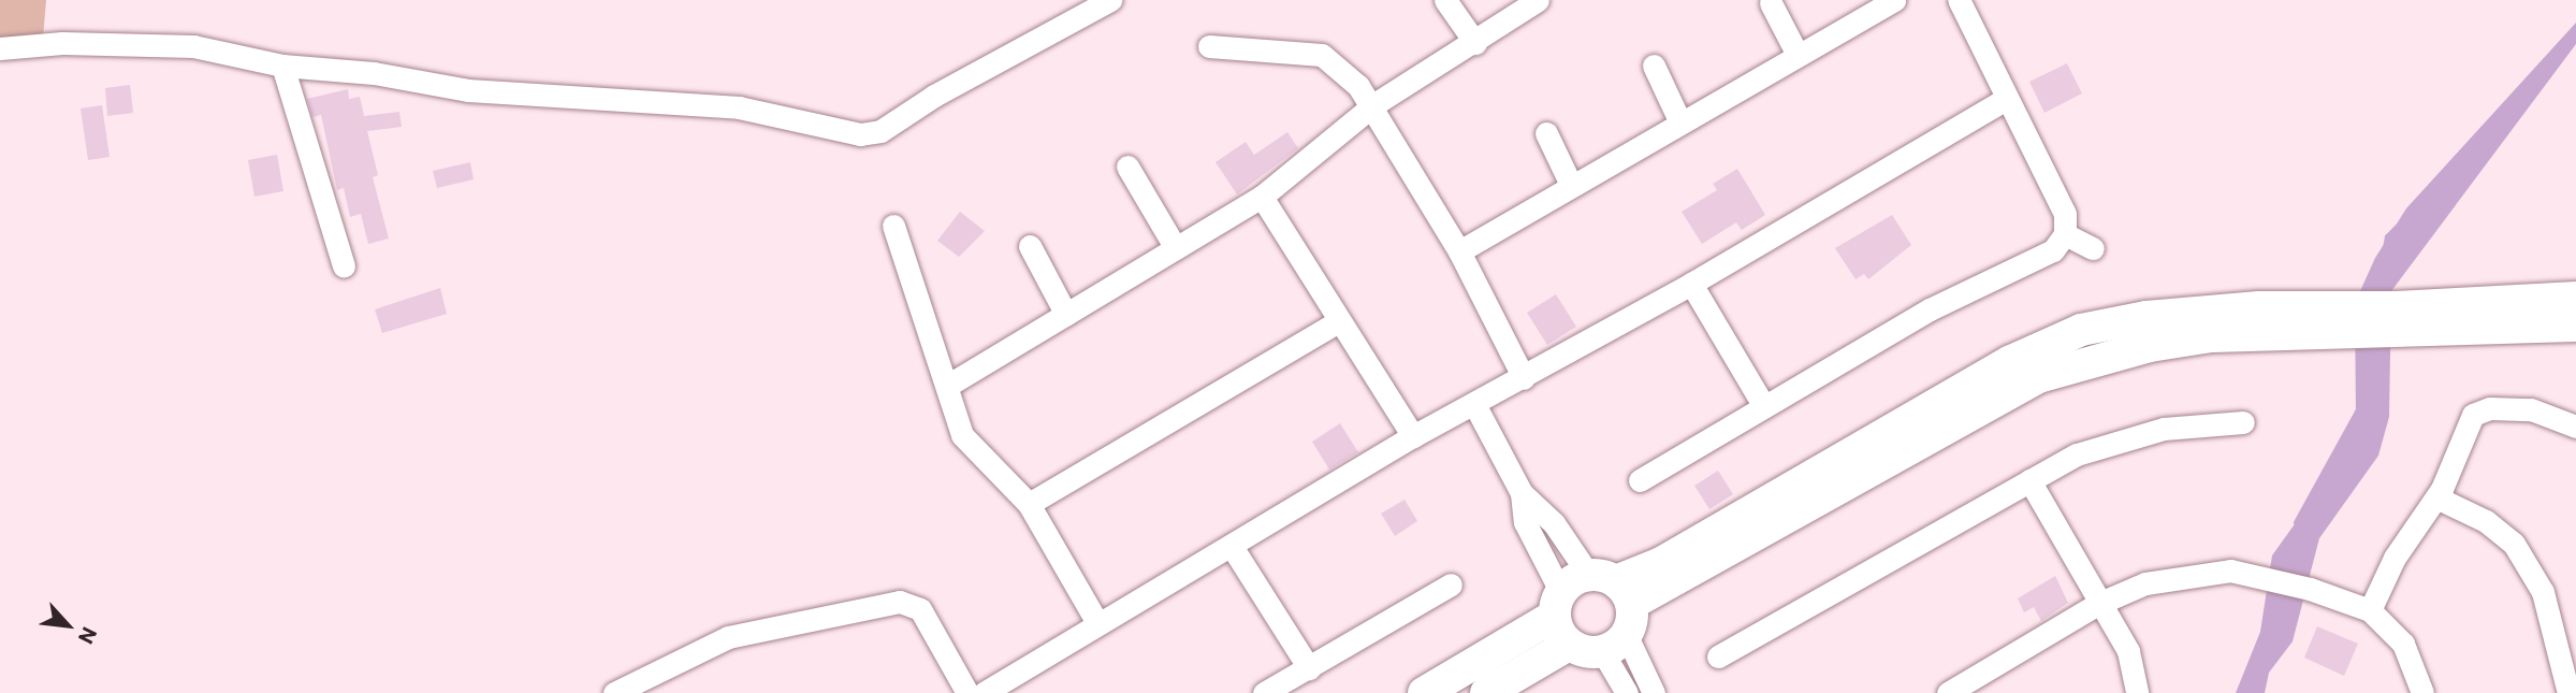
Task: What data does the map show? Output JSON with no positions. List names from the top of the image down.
{
  "north": "bottom right"
}
